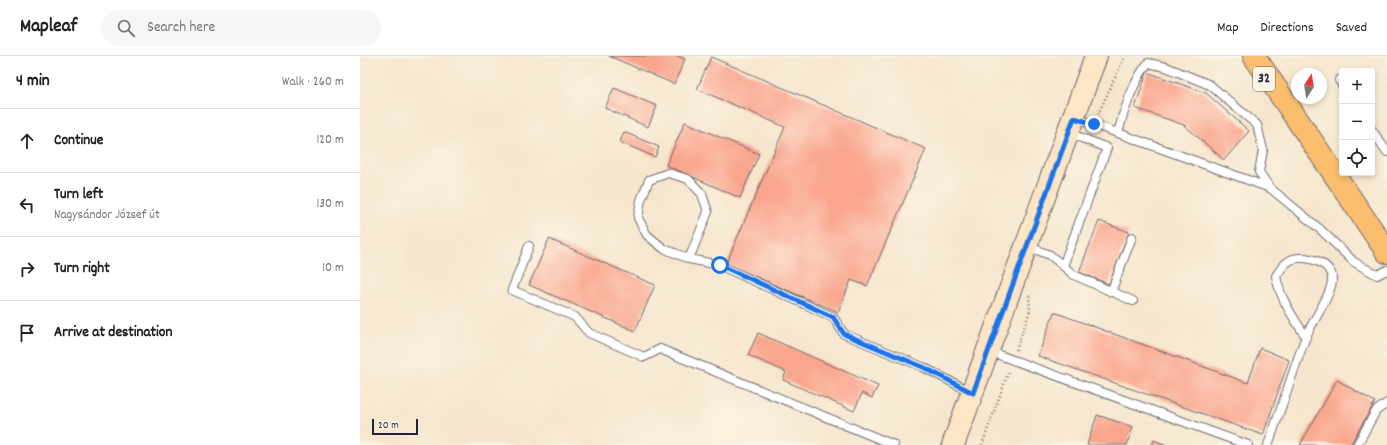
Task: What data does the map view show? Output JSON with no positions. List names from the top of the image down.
{
  "streets": {
    "main road": ["32"]
  },
  "scale_bar": "20 m",
  "north": "top",
  "page": {
    "header": "Mapleaf",
    "search": "Search here",
    "nav": ["Map", "Directions", "Saved"],
    "heading": ["4 min", "Walk · 260 m"],
    "map_buttons": ["+", "−"],
    "list": [
      ["Continue", "120 m"],
      ["Turn left", "Nagysándor József út", "130 m"],
      ["Turn right", "10 m"],
      "Arrive at destination"
    ],
    "scale": "20 m"
  }
}
